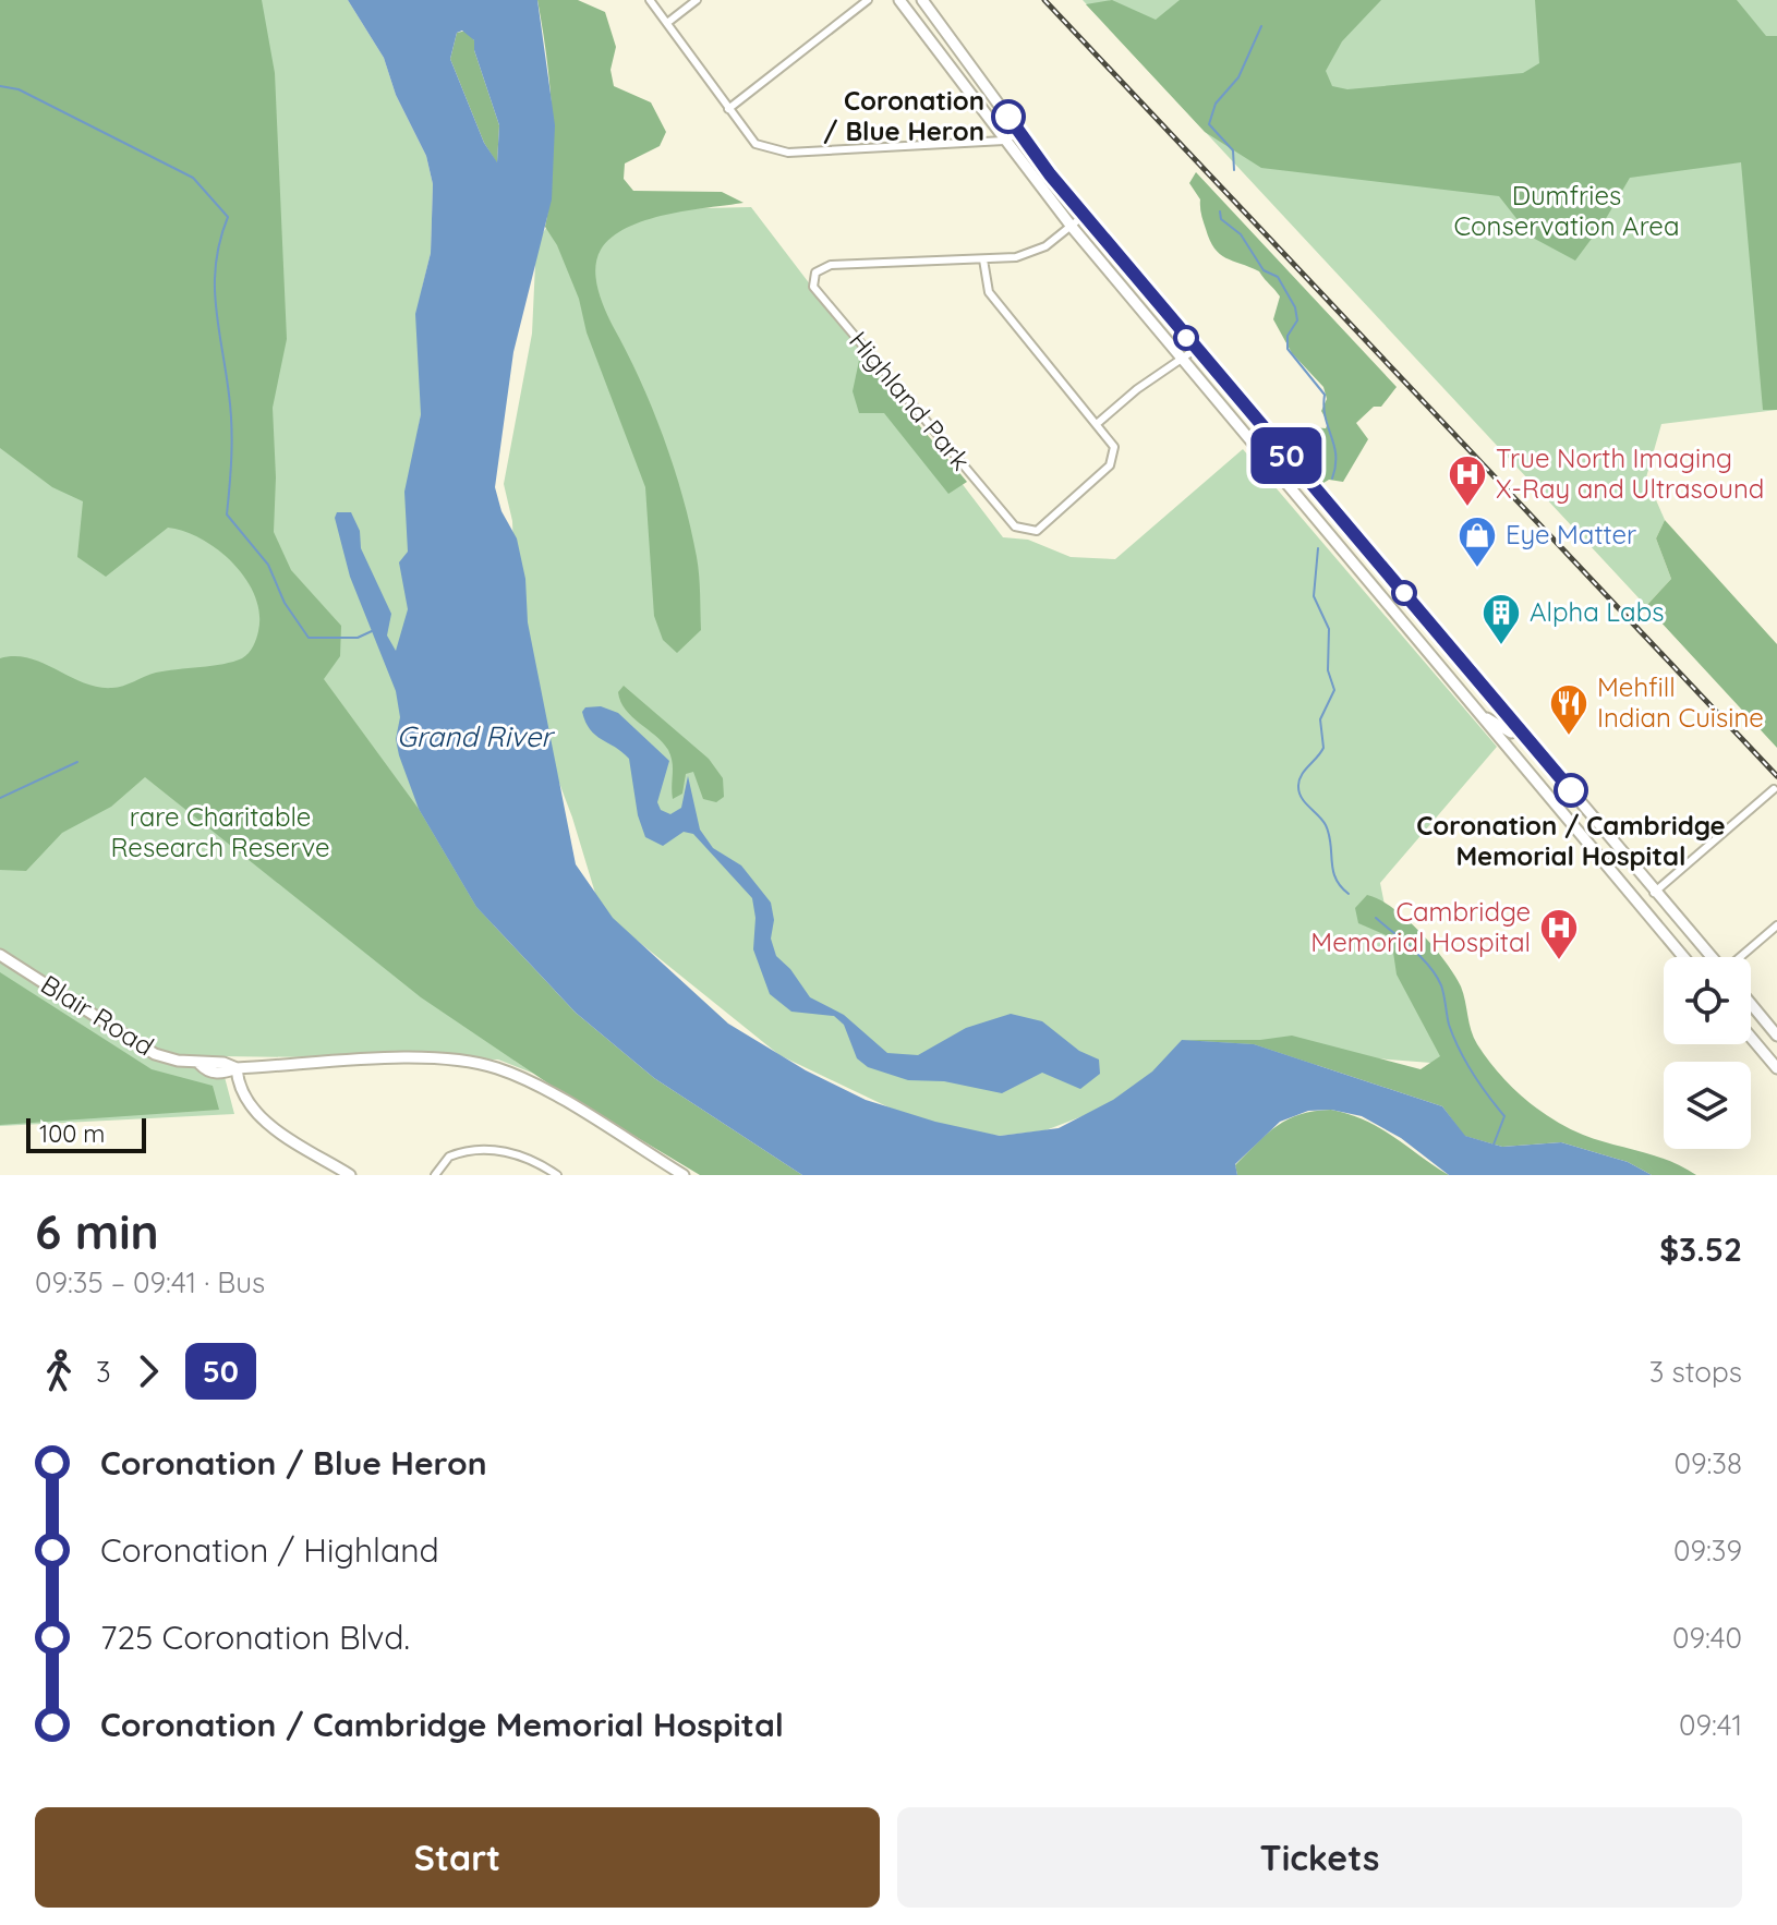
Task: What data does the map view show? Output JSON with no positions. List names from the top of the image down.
{
  "streets": {
    "main road": ["Blair Road"],
    "street": ["Highland Park"]
  },
  "water": ["Grand River"],
  "parks": ["Dumfries Conservation Area", "rare Charitable Research Reserve"],
  "places": {
    "other": ["Coronation / Blue Heron", "Coronation / Cambridge Memorial Hospital"],
    "hospital": ["True North Imaging X-Ray and Ultrasound", "Cambridge Memorial Hospital"],
    "shop": ["Eye Matter"],
    "building": ["Alpha Labs"],
    "restaurant": ["Mehfill Indian Cuisine"]
  },
  "lines": ["bus line 50"],
  "scale_bar": "100 m",
  "page": {
    "on_map": "50",
    "scale": "100 m",
    "heading": ["6 min", "09:35 – 09:41 · Bus", "$3.52"],
    "legs": ["3", "50", "3 stops"],
    "list": [
      {
        "name": "Coronation / Blue Heron",
        "value": "09:38"
      },
      {
        "name": "Coronation / Highland",
        "value": "09:39"
      },
      {
        "name": "725 Coronation Blvd.",
        "value": "09:40"
      },
      {
        "name": "Coronation / Cambridge Memorial Hospital",
        "value": "09:41"
      }
    ],
    "buttons": ["Start", "Tickets"]
  }
}
